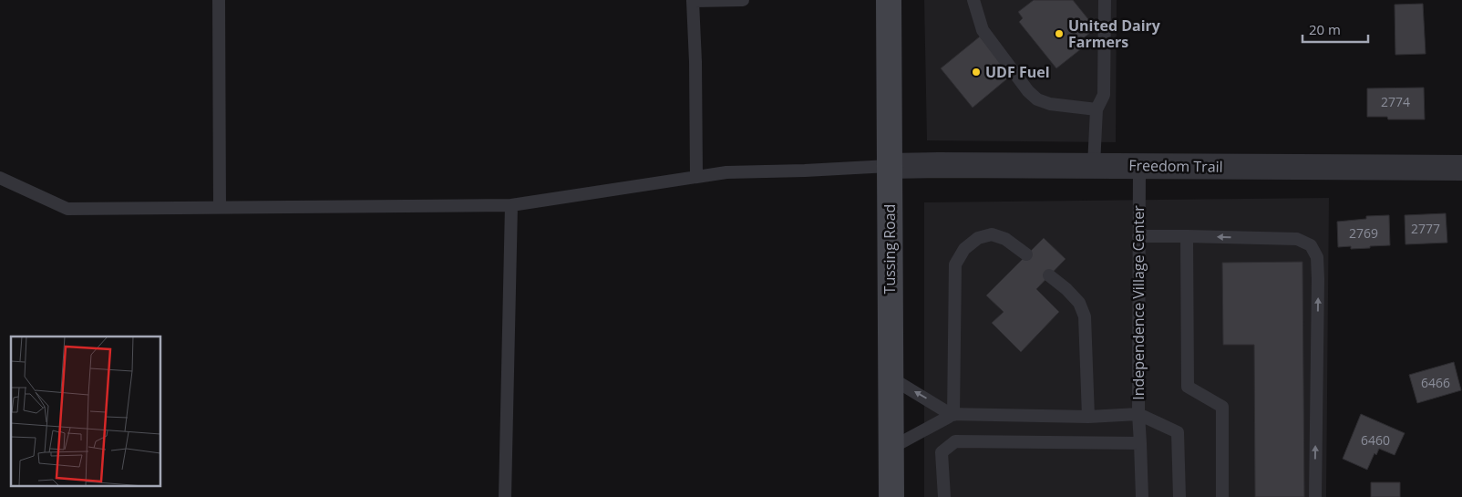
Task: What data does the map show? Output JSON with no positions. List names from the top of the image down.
{
  "streets": {
    "main road": ["Tussing Road"],
    "street": ["Freedom Trail"],
    "lane": ["Independence Village Center"]
  },
  "crossings": [
    ["Freedom Trail", "Tussing Road"],
    ["Freedom Trail", "Independence Village Center"]
  ],
  "places": ["United Dairy Farmers", "UDF Fuel"],
  "house_numbers": [
    "2774",
    "2777",
    "2769",
    "6466",
    "6460"
  ],
  "scale_bar": "20 m"
}
